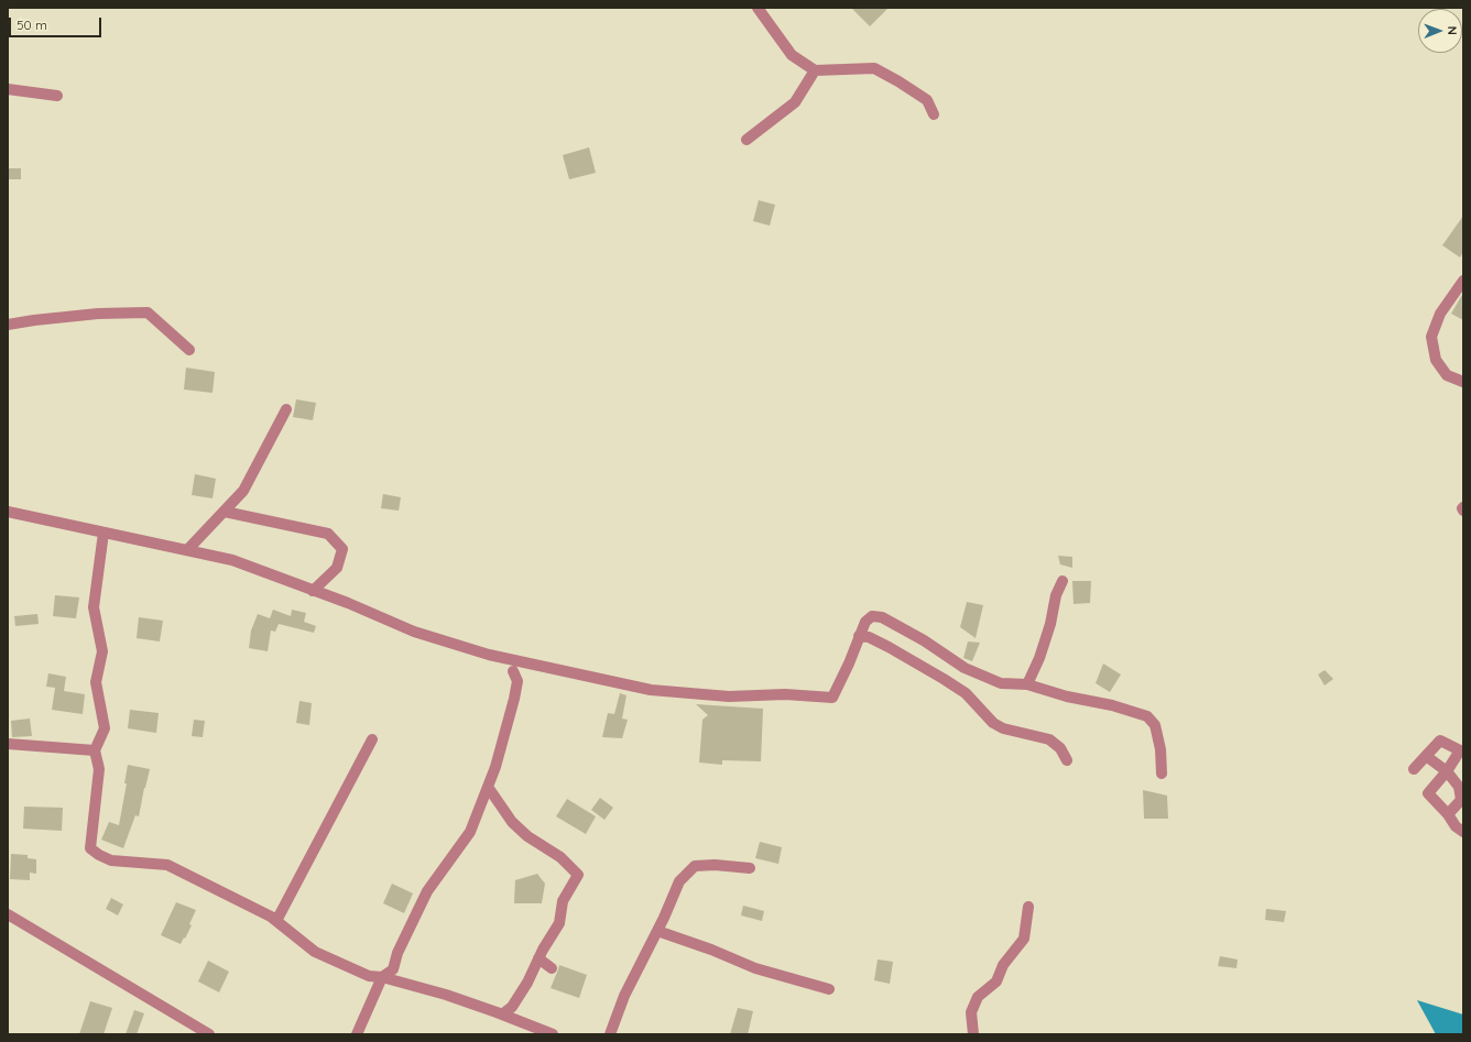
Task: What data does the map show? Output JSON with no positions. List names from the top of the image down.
{
  "scale_bar": "50 m",
  "north": "right"
}
